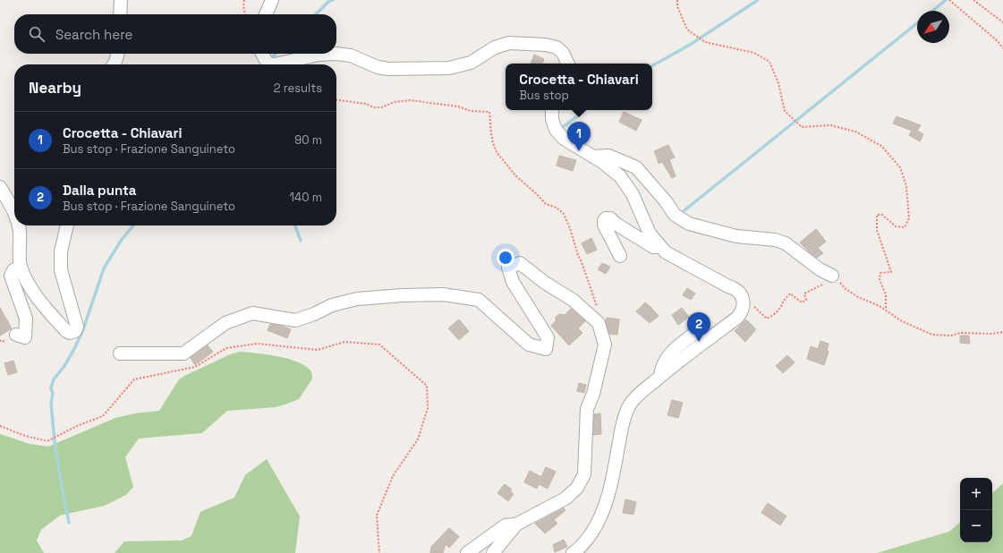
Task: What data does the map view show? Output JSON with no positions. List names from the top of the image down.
{
  "north": "bottom left",
  "page": {
    "search": "Search here",
    "popup": ["Crocetta - Chiavari", "Bus stop"],
    "heading": ["Nearby", "2 results"],
    "list": [
      {
        "mark": "1",
        "name": "Crocetta - Chiavari",
        "note": "Bus stop · Frazione Sanguineto",
        "value": "90 m"
      },
      {
        "mark": "2",
        "name": "Dalla punta",
        "note": "Bus stop · Frazione Sanguineto",
        "value": "140 m"
      }
    ],
    "pins": ["1", "2"],
    "map_buttons": ["+", "−"]
  }
}
